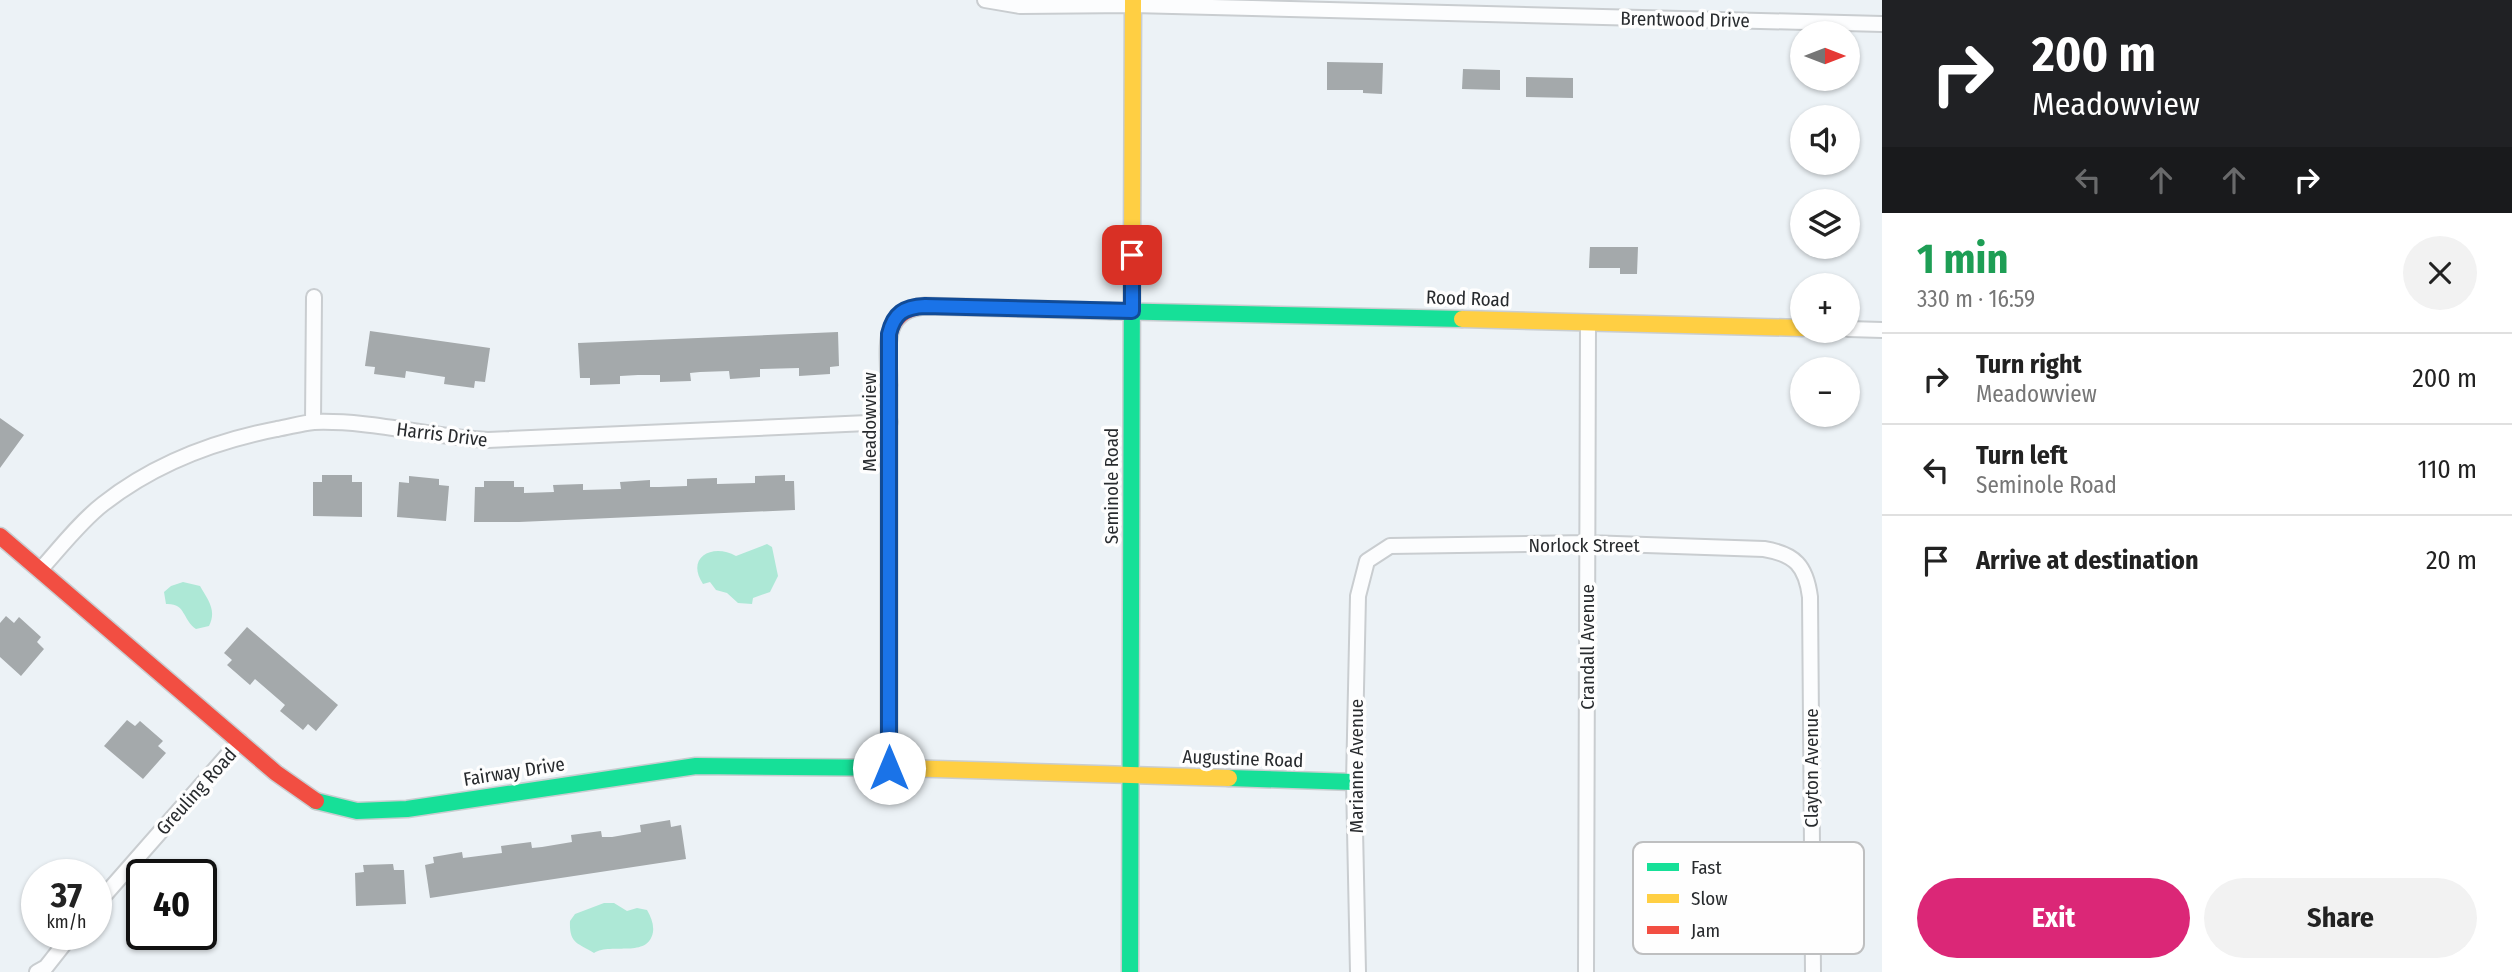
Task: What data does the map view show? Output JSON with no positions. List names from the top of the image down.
{
  "streets": {
    "street": [
      "Brentwood Drive",
      "Rood Road",
      "Meadowview",
      "Harris Drive",
      "Seminole Road",
      "Norlock Street",
      "Crandall Avenue",
      "Augustine Road",
      "Marianne Avenue",
      "Clayton Avenue",
      "Fairway Drive",
      "Greuling Road"
    ]
  },
  "crossings": [
    ["Brentwood Drive", "Seminole Road"],
    ["Rood Road", "Meadowview"],
    ["Rood Road", "Seminole Road"],
    ["Rood Road", "Crandall Avenue"],
    ["Meadowview", "Harris Drive"],
    ["Meadowview", "Seminole Road"],
    ["Meadowview", "Fairway Drive"],
    ["Harris Drive", "Fairway Drive"],
    ["Seminole Road", "Augustine Road"],
    ["Seminole Road", "Fairway Drive"],
    ["Norlock Street", "Crandall Avenue"],
    ["Norlock Street", "Marianne Avenue"],
    ["Norlock Street", "Clayton Avenue"],
    ["Augustine Road", "Marianne Avenue"],
    ["Augustine Road", "Fairway Drive"],
    ["Fairway Drive", "Greuling Road"]
  ],
  "legend": ["Fast", "Slow", "Jam"],
  "north": "right",
  "page": {
    "turn": ["200 m", "Meadowview"],
    "map_buttons": ["+", "−"],
    "heading": ["1 min", "330 m · 16:59"],
    "list": [
      {
        "name": "Turn right",
        "note": "Meadowview",
        "value": "200 m"
      },
      {
        "name": "Turn left",
        "note": "Seminole Road",
        "value": "110 m"
      },
      {
        "name": "Arrive at destination",
        "value": "20 m"
      }
    ],
    "speed": "37 km/h",
    "limit": "40",
    "buttons": ["Exit", "Share"]
  }
}
